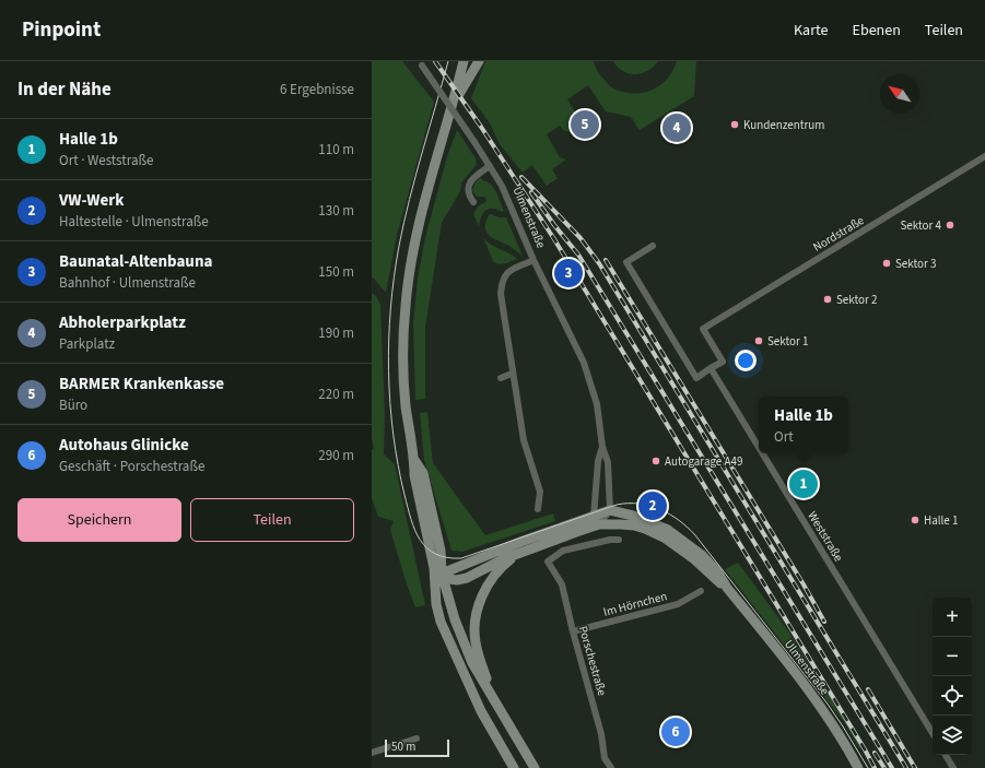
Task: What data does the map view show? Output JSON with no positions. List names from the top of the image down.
{
  "streets": {
    "main road": ["Ulmenstraße"],
    "street": [
      "Nordstraße",
      "Weststraße",
      "Im Hörnchen",
      "Porschestraße"
    ]
  },
  "crossings": [
    ["Nordstraße", "Weststraße"],
    ["Im Hörnchen", "Porschestraße"]
  ],
  "places": [
    "Kundenzentrum",
    "Sektor 4",
    "Sektor 3",
    "Sektor 2",
    "Sektor 1",
    "Autogarage A49",
    "Halle 1"
  ],
  "scale_bar": "50 m",
  "north": "top left",
  "page": {
    "header": "Pinpoint",
    "nav": ["Karte", "Ebenen", "Teilen"],
    "heading": ["In der Nähe", "6 Ergebnisse"],
    "pins": [
      "5",
      "4",
      "3",
      "1",
      "2",
      "6"
    ],
    "list": [
      {
        "mark": "1",
        "name": "Halle 1b",
        "note": "Ort · Weststraße",
        "value": "110 m"
      },
      {
        "mark": "2",
        "name": "VW-Werk",
        "note": "Haltestelle · Ulmenstraße",
        "value": "130 m"
      },
      {
        "mark": "3",
        "name": "Baunatal-Altenbauna",
        "note": "Bahnhof · Ulmenstraße",
        "value": "150 m"
      },
      {
        "mark": "4",
        "name": "Abholerparkplatz",
        "note": "Parkplatz",
        "value": "190 m"
      },
      {
        "mark": "5",
        "name": "BARMER Krankenkasse",
        "note": "Büro",
        "value": "220 m"
      },
      {
        "mark": "6",
        "name": "Autohaus Glinicke",
        "note": "Geschäft · Porschestraße",
        "value": "290 m"
      }
    ],
    "popup": ["Halle 1b", "Ort"],
    "buttons": ["Speichern", "Teilen"],
    "map_buttons": ["+", "−"],
    "scale": "50 m"
  }
}
